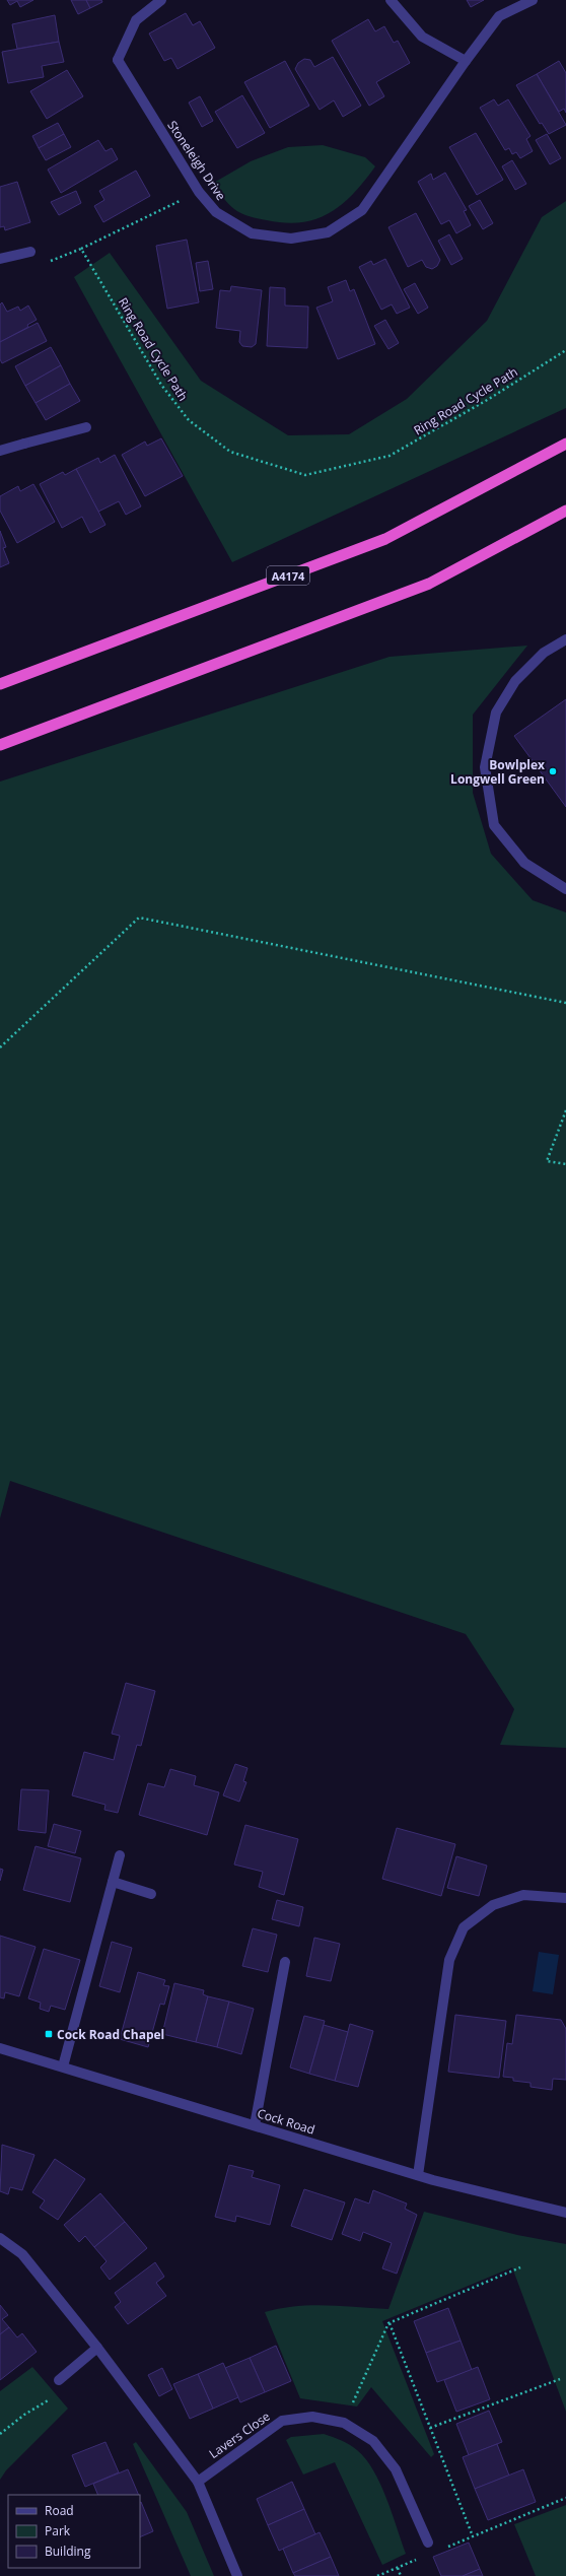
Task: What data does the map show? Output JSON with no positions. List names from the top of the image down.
{
  "streets": {
    "highway": ["A4174"],
    "street": ["Stoneleigh Drive", "Cock Road", "Lavers Close"],
    "path": ["Ring Road Cycle Path"]
  },
  "places": {
    "other": ["Bowlplex Longwell Green"],
    "transit": ["Cock Road Chapel"]
  },
  "legend": ["Road", "Park", "Building"]
}
